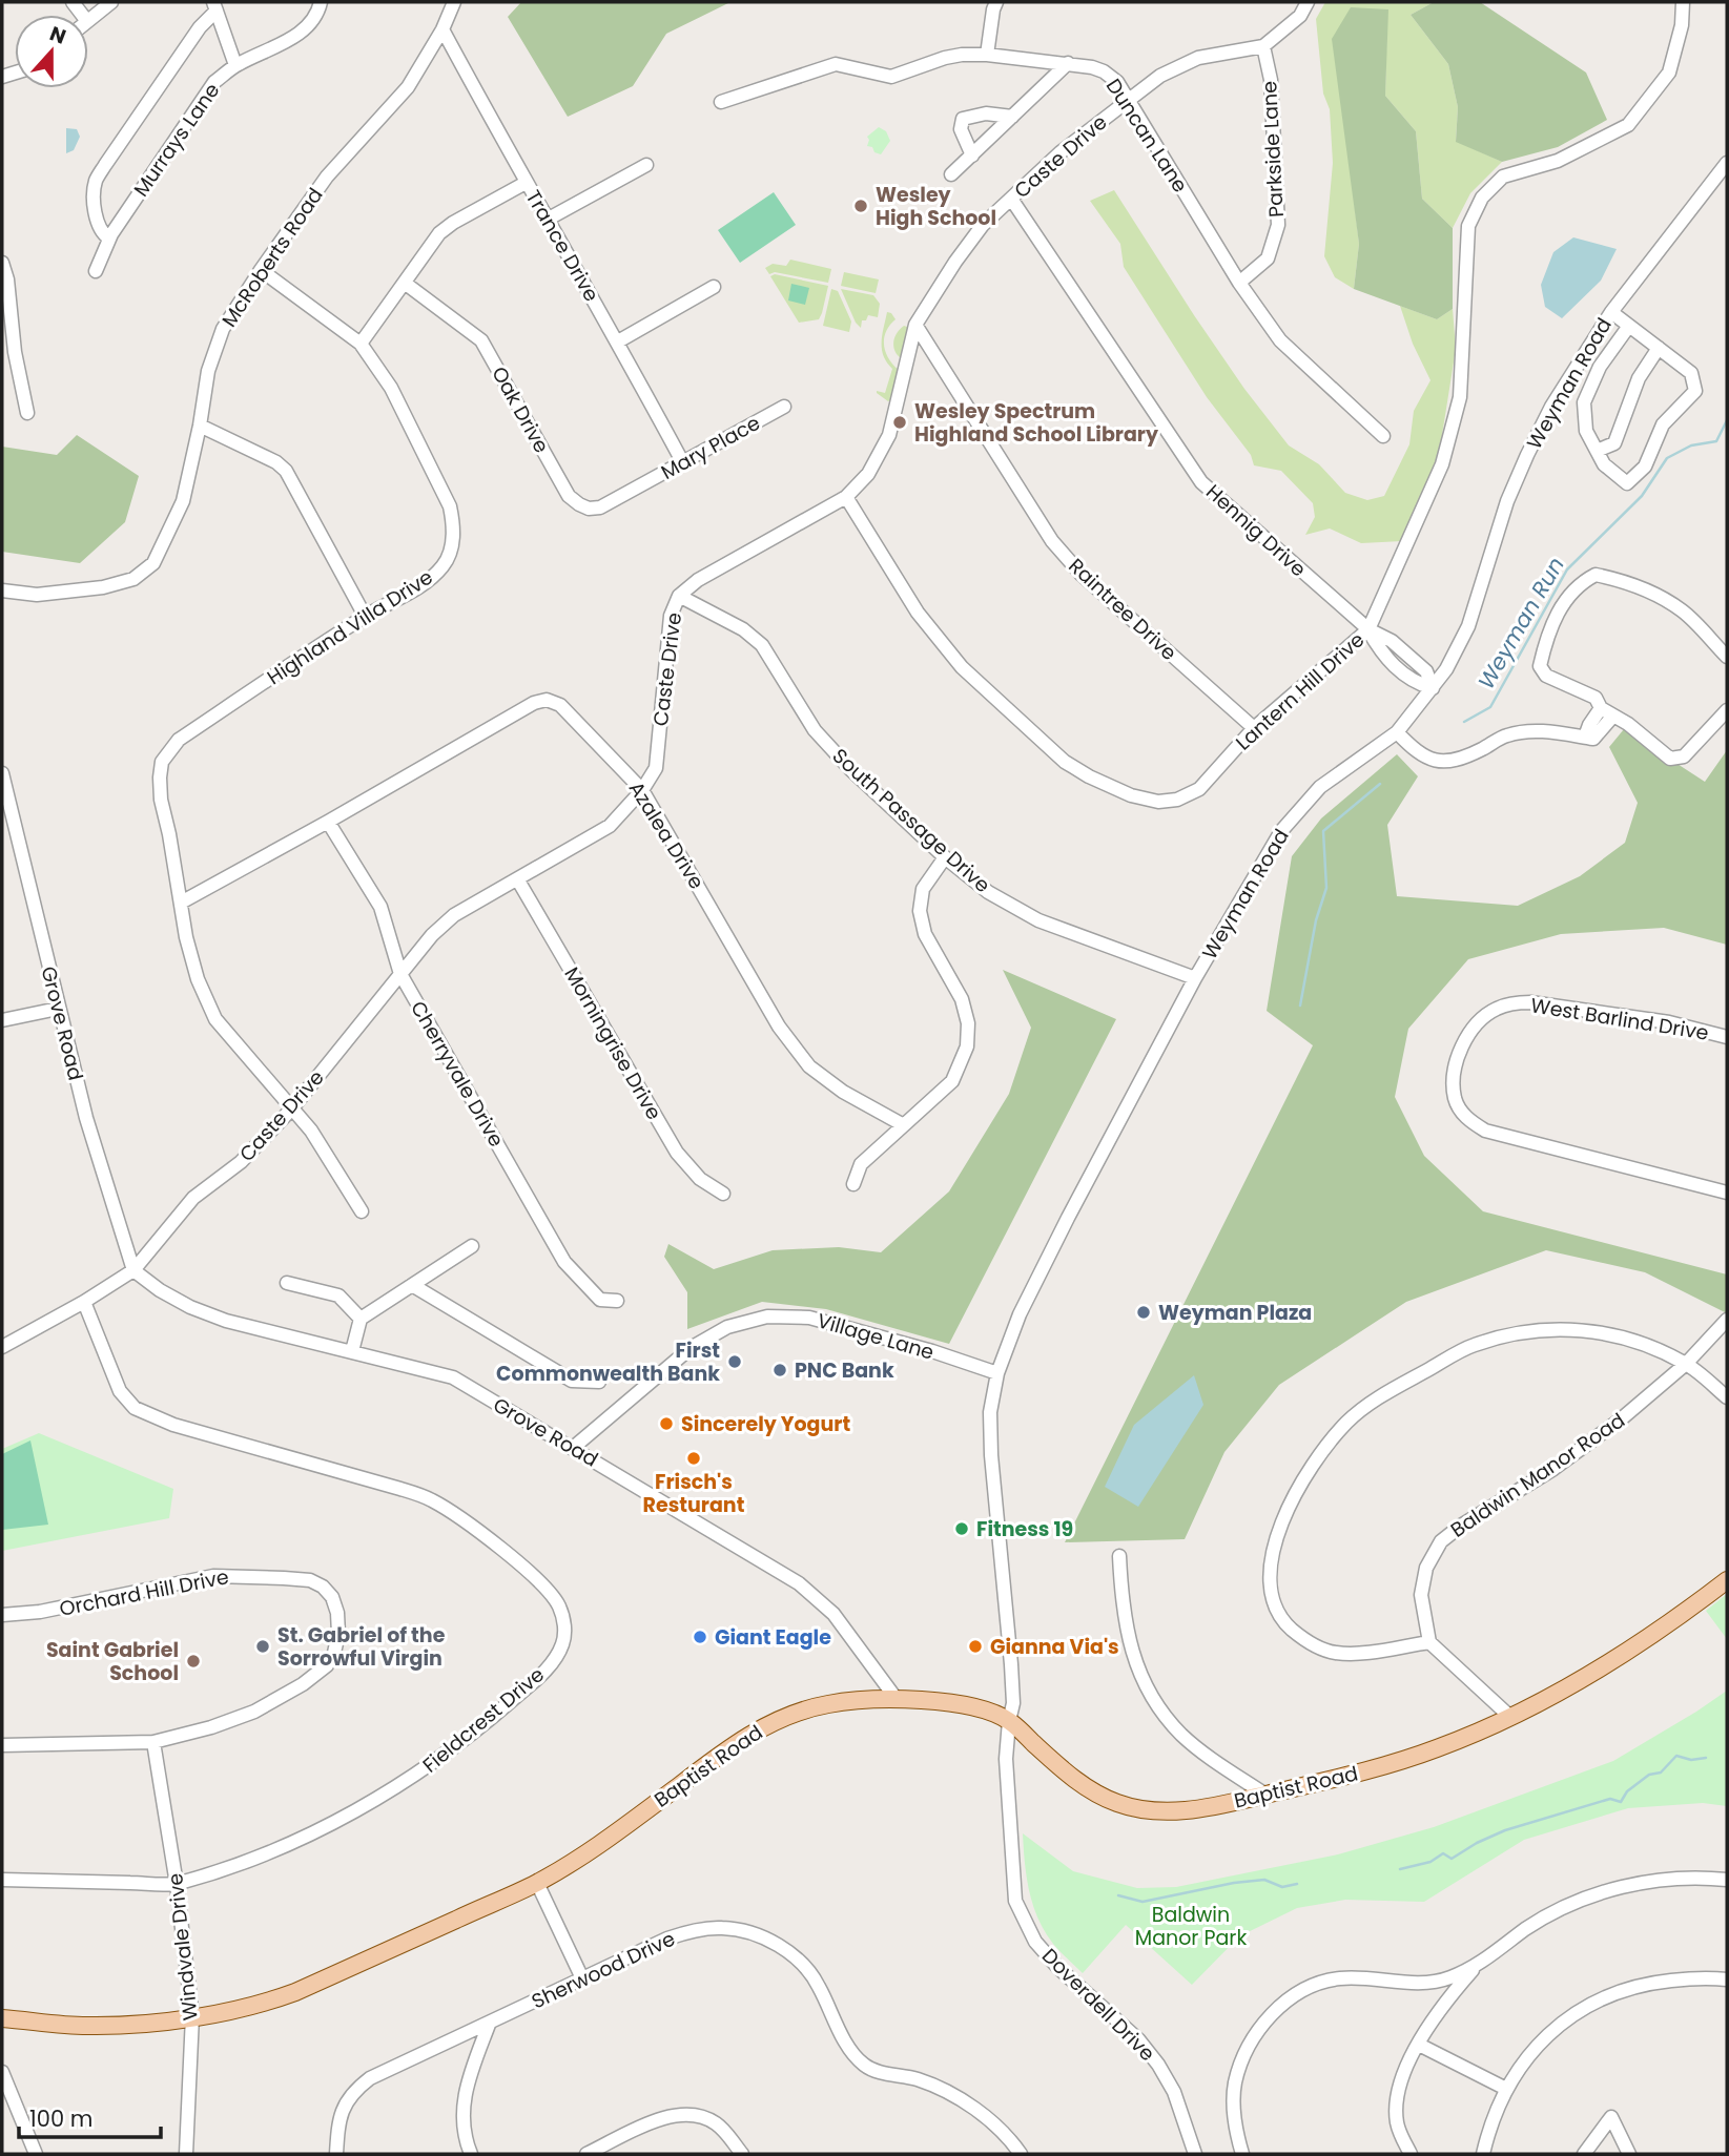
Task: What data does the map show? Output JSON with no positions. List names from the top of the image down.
{
  "streets": {
    "main road": ["Baptist Road"],
    "street": [
      "Duncan Lane",
      "Murrays Lane",
      "Parkside Lane",
      "Caste Drive",
      "Trance Drive",
      "McRoberts Road",
      "Weyman Road",
      "Oak Drive",
      "Mary Place",
      "Hennig Drive",
      "Raintree Drive",
      "Highland Villa Drive",
      "Lantern Hill Drive",
      "South Passage Drive",
      "Azalea Drive",
      "West Barlind Drive",
      "Grove Road",
      "Morningrise Drive",
      "Cherryvale Drive",
      "Village Lane",
      "Baldwin Manor Road",
      "Orchard Hill Drive",
      "Fieldcrest Drive",
      "Windvale Drive",
      "Sherwood Drive",
      "Doverdell Drive"
    ]
  },
  "crossings": [
    ["Duncan Lane", "Parkside Lane"],
    ["Duncan Lane", "Caste Drive"],
    ["Parkside Lane", "Caste Drive"],
    ["Caste Drive", "Hennig Drive"],
    ["Caste Drive", "Raintree Drive"],
    ["Caste Drive", "Highland Villa Drive"],
    ["Caste Drive", "Lantern Hill Drive"],
    ["Caste Drive", "South Passage Drive"],
    ["Caste Drive", "Azalea Drive"],
    ["Caste Drive", "Grove Road"],
    ["Caste Drive", "Morningrise Drive"],
    ["Caste Drive", "Cherryvale Drive"],
    ["Caste Drive", "Fieldcrest Drive"],
    ["Trance Drive", "McRoberts Road"],
    ["Trance Drive", "Mary Place"],
    ["McRoberts Road", "Highland Villa Drive"],
    ["Weyman Road", "Hennig Drive"],
    ["Weyman Road", "South Passage Drive"],
    ["Weyman Road", "Village Lane"],
    ["Weyman Road", "Baptist Road"],
    ["Weyman Road", "Doverdell Drive"],
    ["Oak Drive", "Mary Place"],
    ["Hennig Drive", "Lantern Hill Drive"],
    ["Raintree Drive", "Lantern Hill Drive"],
    ["Highland Villa Drive", "Azalea Drive"],
    ["Azalea Drive", "Cherryvale Drive"],
    ["Grove Road", "Village Lane"],
    ["Grove Road", "Baptist Road"],
    ["Orchard Hill Drive", "Windvale Drive"],
    ["Fieldcrest Drive", "Windvale Drive"],
    ["Baptist Road", "Windvale Drive"],
    ["Baptist Road", "Doverdell Drive"]
  ],
  "water": ["Weyman Run"],
  "parks": ["Baldwin Manor Park"],
  "places": [
    "Wesley High School",
    "Wesley Spectrum Highland School Library",
    "Weyman Plaza",
    "First Commonwealth Bank",
    "PNC Bank",
    "Sincerely Yogurt",
    "Frisch's Resturant",
    "Fitness 19",
    "Giant Eagle",
    "St. Gabriel of the Sorrowful Virgin",
    "Gianna Via's",
    "Saint Gabriel School"
  ],
  "scale_bar": "100 m",
  "north": "top"
}
